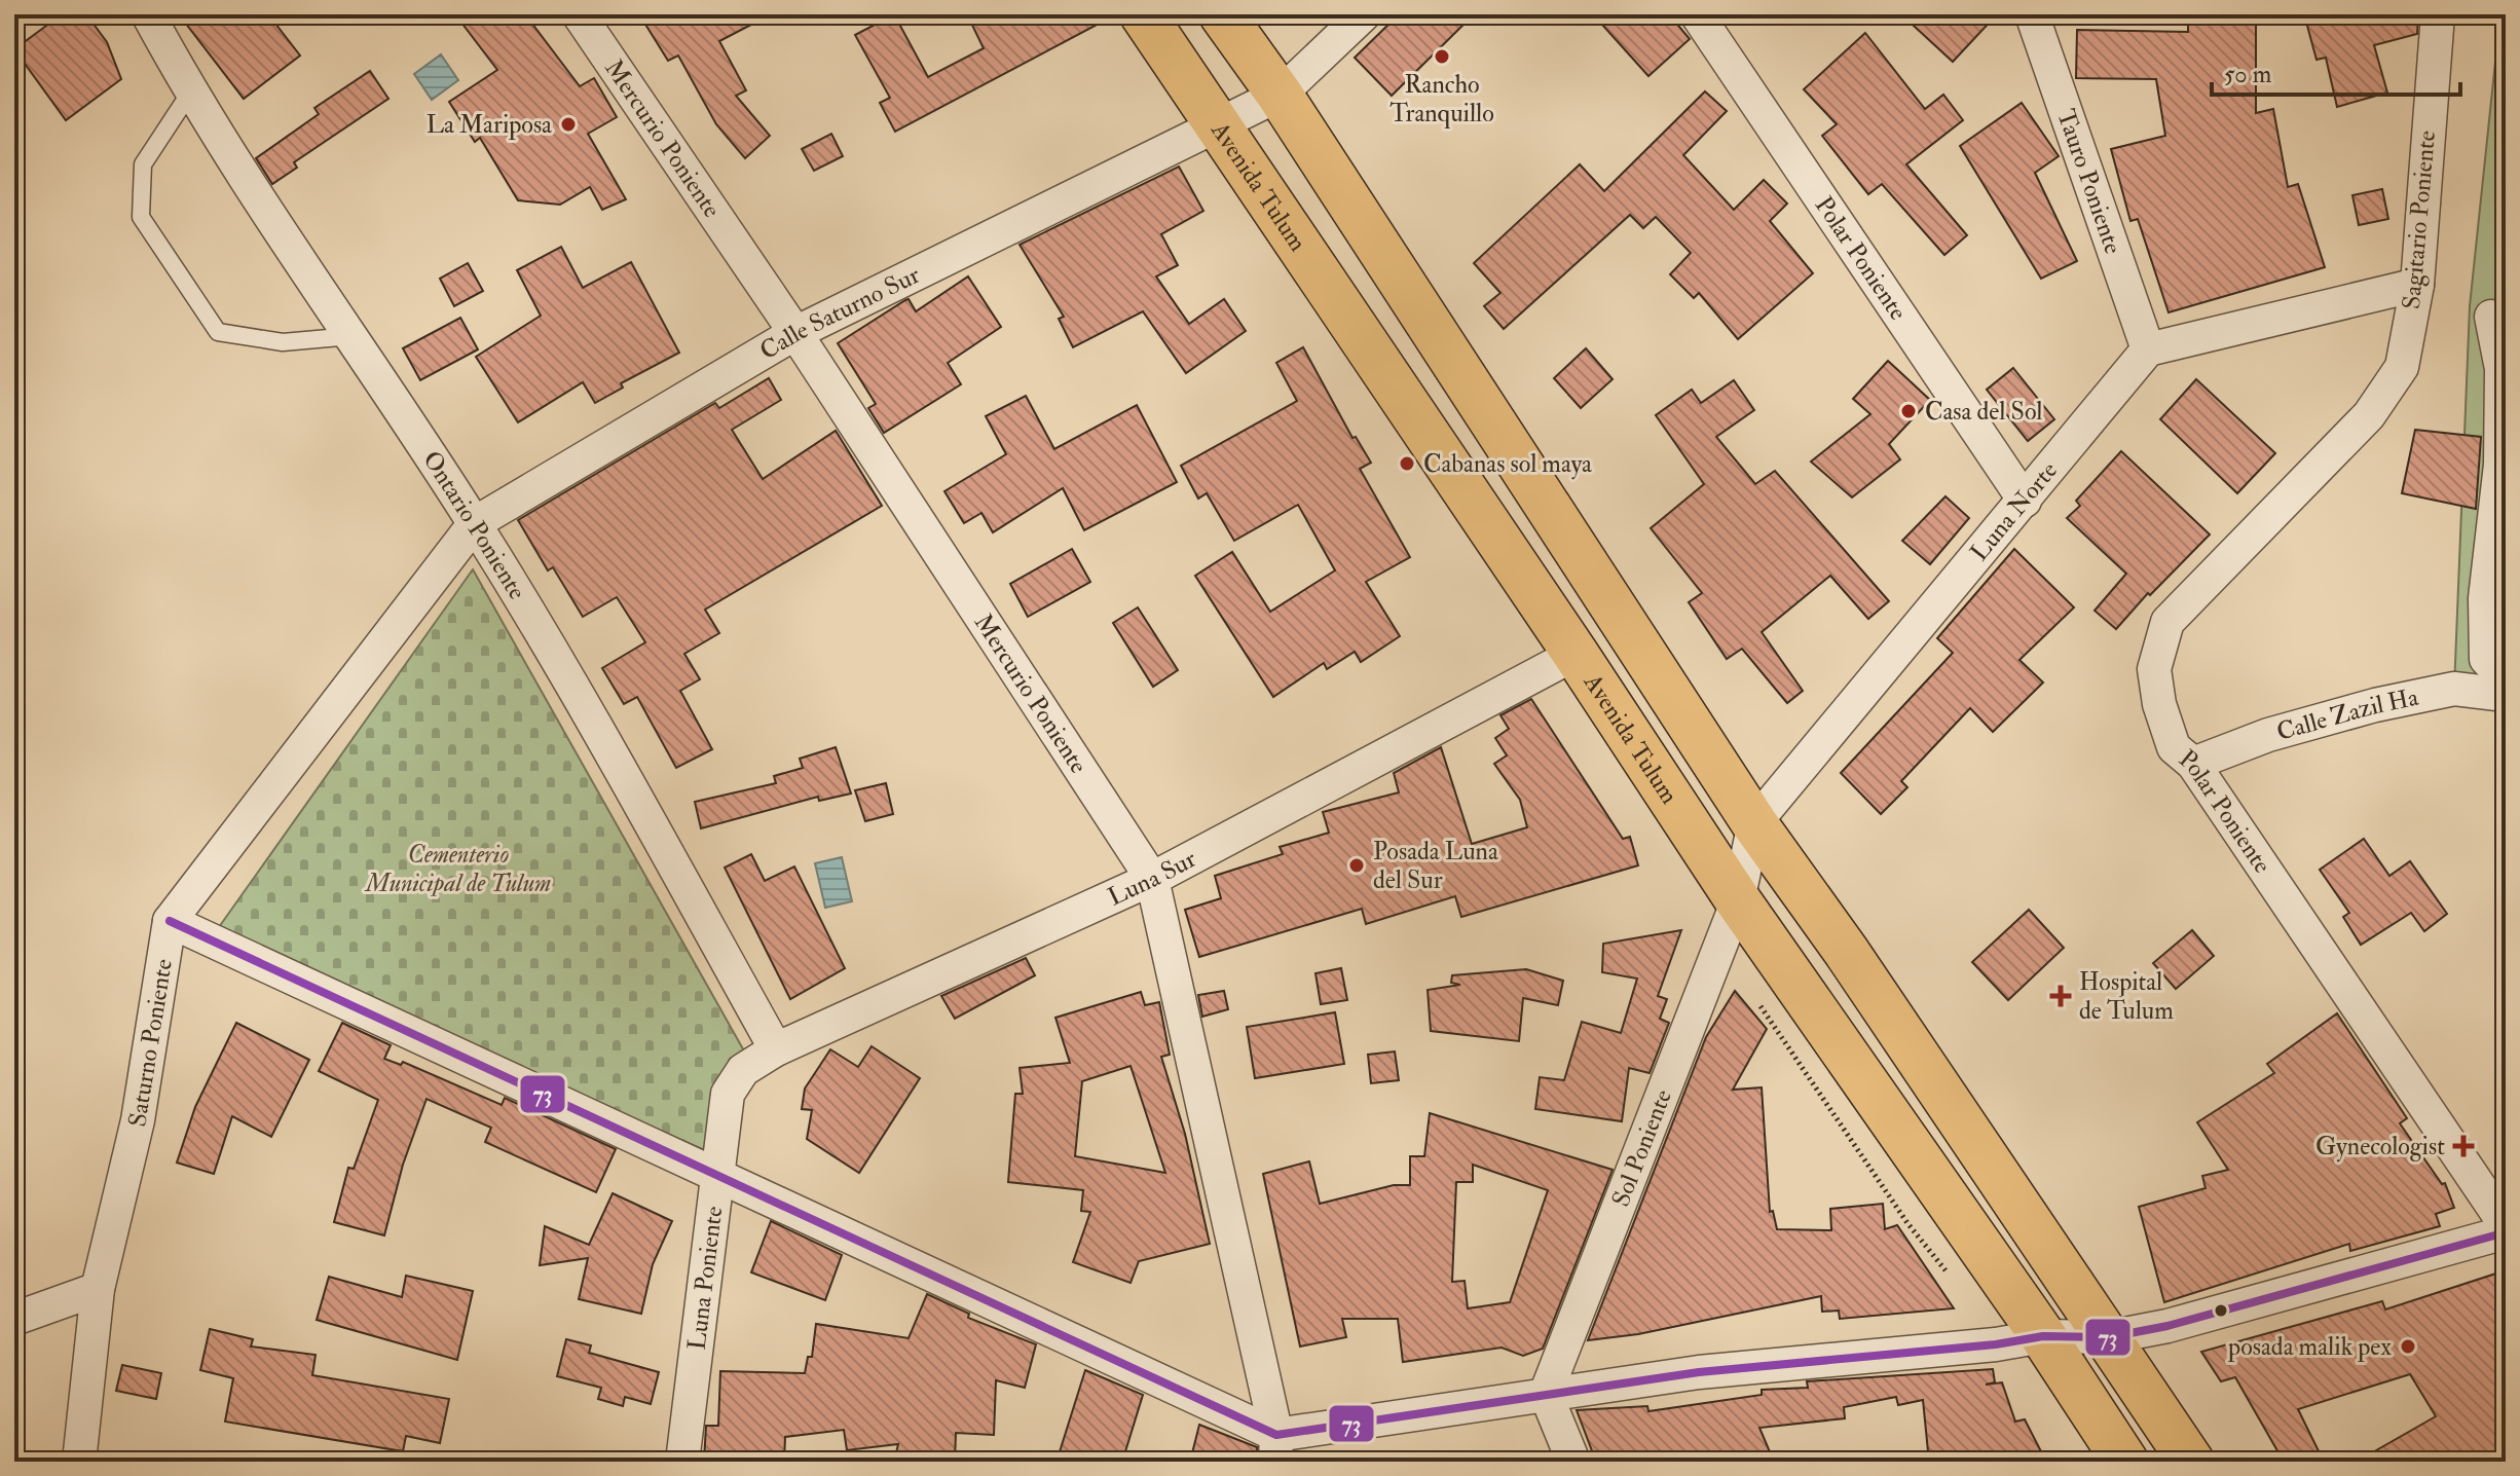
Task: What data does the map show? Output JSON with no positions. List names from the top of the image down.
{
  "streets": {
    "main road": ["Avenida Tulum"],
    "street": [
      "Mercurio Poniente",
      "Tauro Poniente",
      "Sagitario Poniente",
      "Polar Poniente",
      "Calle Saturno Sur",
      "Luna Norte",
      "Ontario Poniente",
      "Calle Zazil Ha",
      "Luna Sur",
      "Saturno Poniente",
      "Sol Poniente",
      "Luna Poniente"
    ]
  },
  "crossings": [
    ["Mercurio Poniente", "Calle Saturno Sur"],
    ["Mercurio Poniente", "Luna Sur"],
    ["Tauro Poniente", "Luna Norte"],
    ["Avenida Tulum", "Calle Saturno Sur"],
    ["Avenida Tulum", "Luna Norte"],
    ["Avenida Tulum", "Luna Sur"],
    ["Avenida Tulum", "Sol Poniente"],
    ["Sagitario Poniente", "Polar Poniente"],
    ["Polar Poniente", "Luna Norte"],
    ["Polar Poniente", "Calle Zazil Ha"],
    ["Calle Saturno Sur", "Ontario Poniente"],
    ["Calle Saturno Sur", "Saturno Poniente"],
    ["Luna Norte", "Sol Poniente"],
    ["Ontario Poniente", "Luna Sur"],
    ["Ontario Poniente", "Saturno Poniente"],
    ["Luna Sur", "Luna Poniente"]
  ],
  "parks": ["Cementerio Municipal de Tulum"],
  "places": {
    "other": [
      "Rancho Tranquillo",
      "La Mariposa",
      "Casa del Sol",
      "Cabanas sol maya",
      "Posada Luna del Sur",
      "posada malik pex"
    ],
    "health": ["Hospital de Tulum", "Gynecologist"]
  },
  "lines": ["transit line 73"],
  "scale_bar": "50 m"
}
